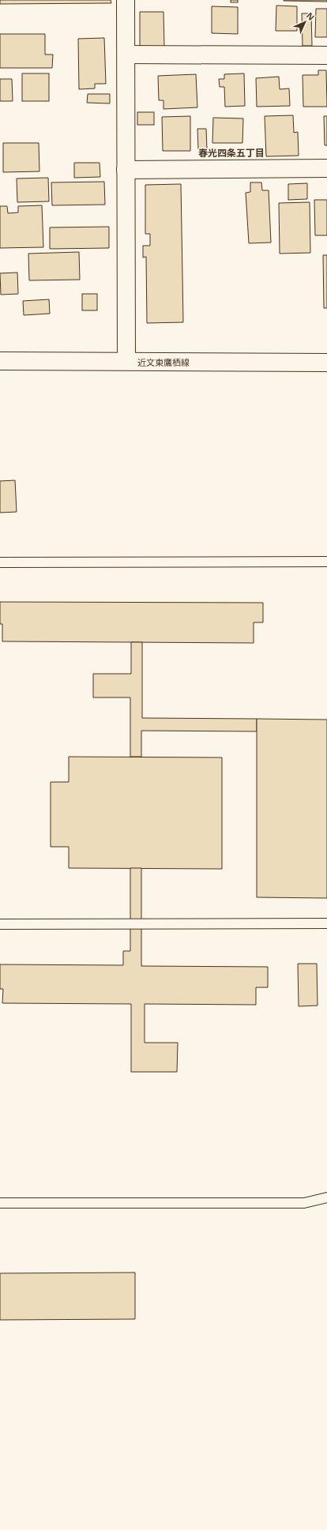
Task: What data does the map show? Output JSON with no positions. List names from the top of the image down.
{
  "streets": {
    "street": ["近文東鷹栖線"]
  },
  "districts": ["春光四条五丁目"],
  "north": "top right"
}
